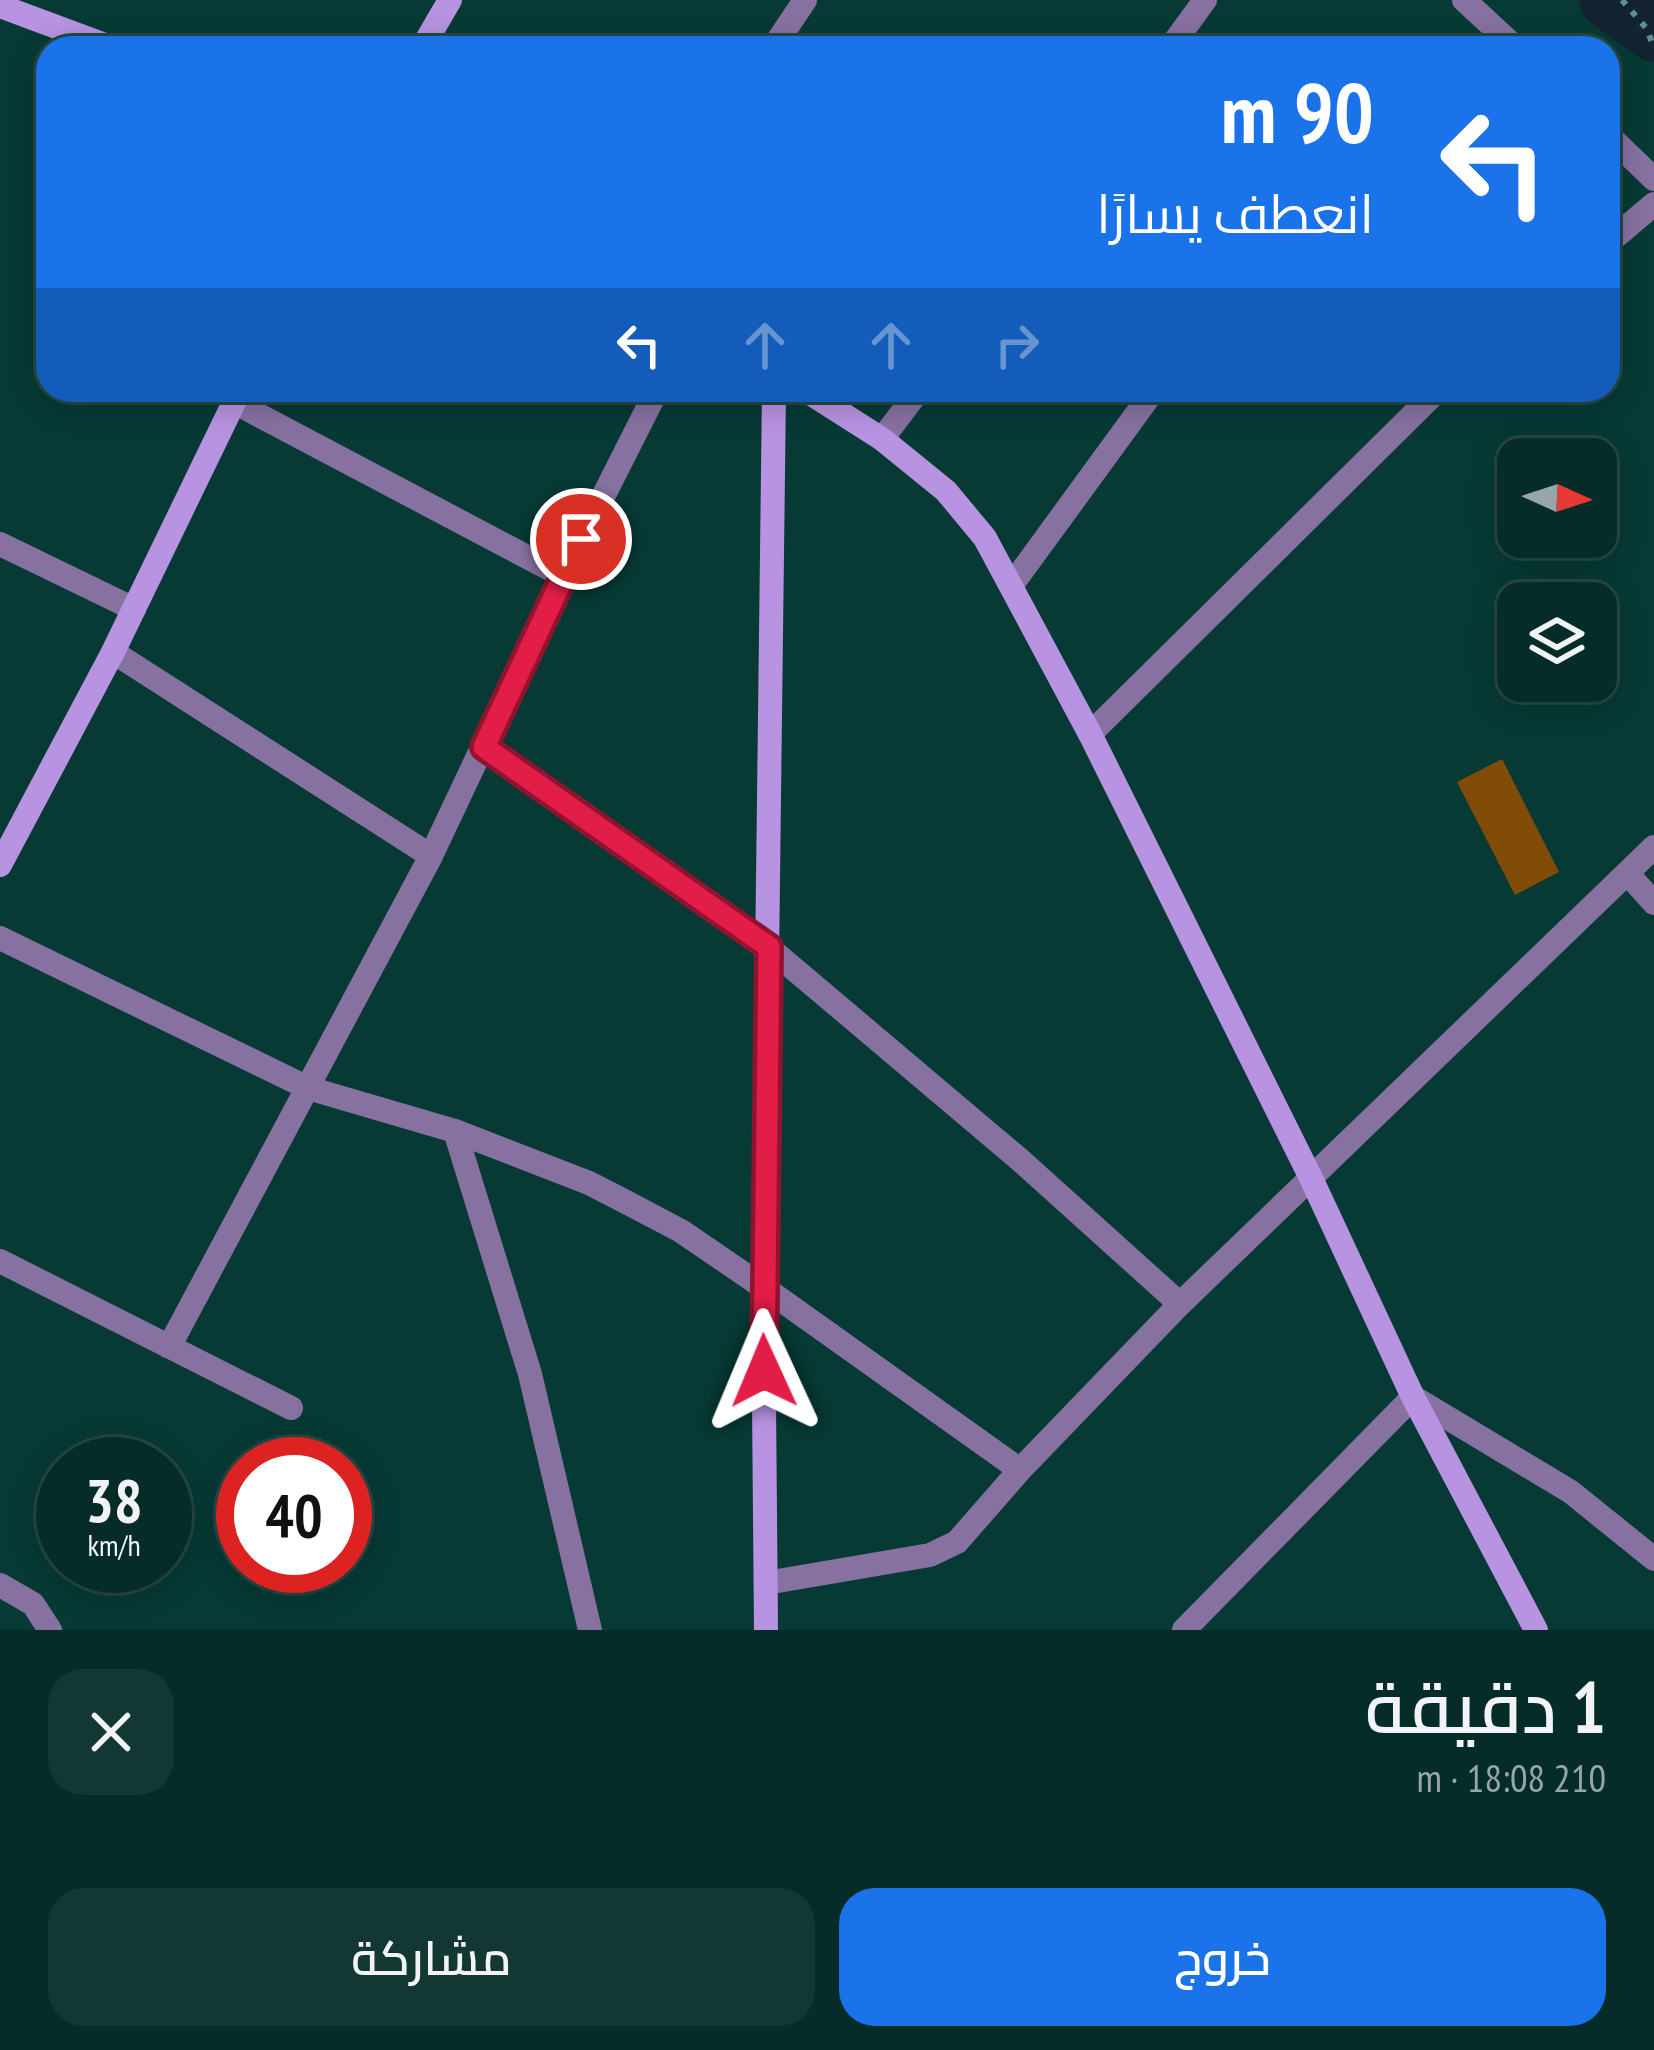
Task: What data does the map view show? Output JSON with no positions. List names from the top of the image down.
{
  "north": "right",
  "page": {
    "turn": ["90 m", "انعطف يسارًا"],
    "speed": "38 km/h",
    "limit": "40",
    "heading": ["1 دقيقة", "210 m · 18:08"],
    "buttons": ["خروج", "مشاركة"]
  }
}
